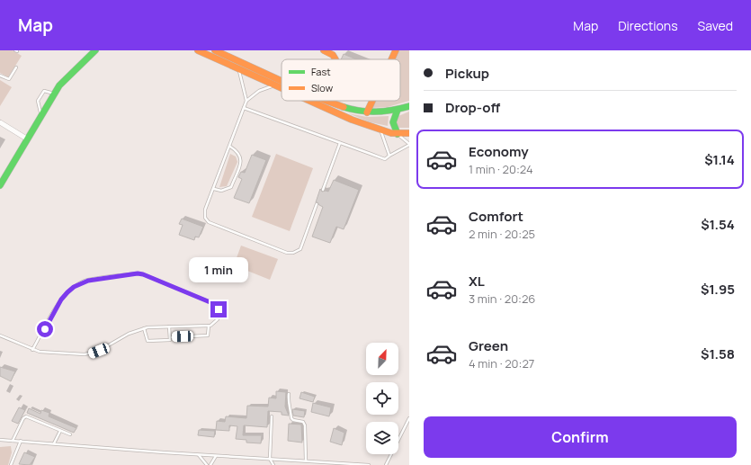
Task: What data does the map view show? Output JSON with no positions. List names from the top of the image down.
{
  "legend": ["Fast", "Slow"],
  "north": "top right",
  "page": {
    "header": "Map",
    "nav": ["Map", "Directions", "Saved"],
    "banner": ["Pickup", "Drop-off"],
    "list": [
      {
        "name": "Economy",
        "note": "1 min · 20:24",
        "value": "$1.14"
      },
      {
        "name": "Comfort",
        "note": "2 min · 20:25",
        "value": "$1.54"
      },
      {
        "name": "XL",
        "note": "3 min · 20:26",
        "value": "$1.95"
      },
      {
        "name": "Green",
        "note": "4 min · 20:27",
        "value": "$1.58"
      }
    ],
    "bubble": "1 min",
    "buttons": "Confirm"
  }
}
